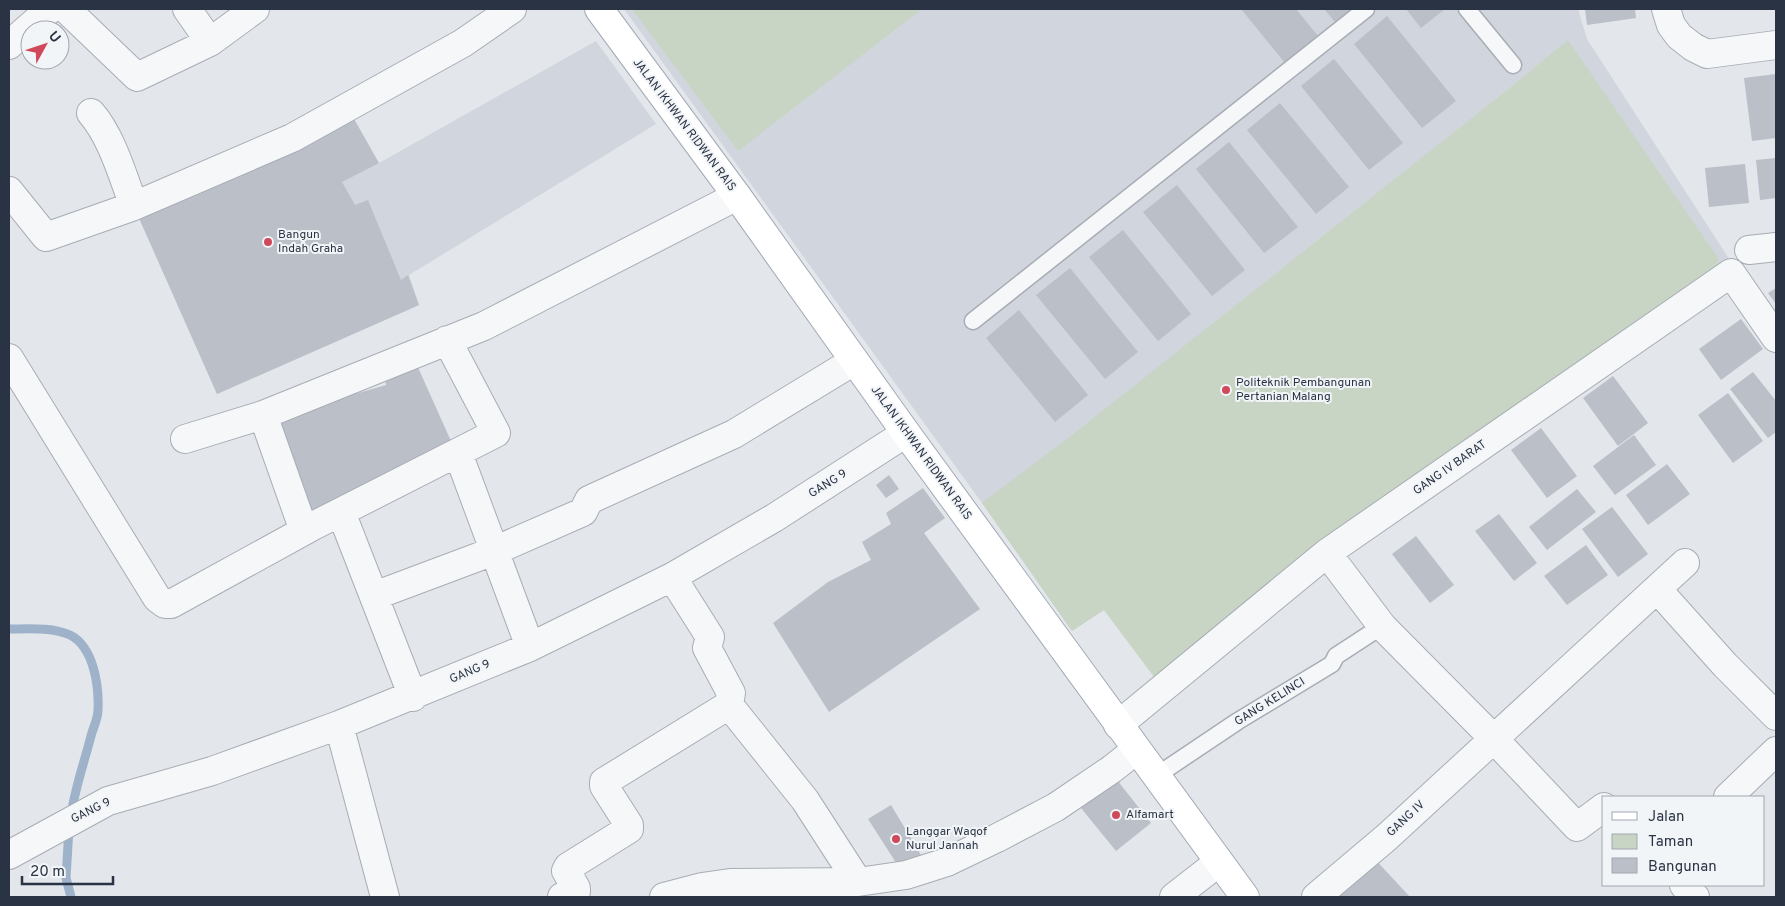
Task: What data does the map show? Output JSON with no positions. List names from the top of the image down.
{
  "streets": {
    "main road": ["JALAN IKHWAN RIDWAN RAIS"],
    "street": ["GANG IV BARAT", "GANG 9", "GANG IV"],
    "lane": ["GANG KELINCI"]
  },
  "crossings": [
    ["JALAN IKHWAN RIDWAN RAIS", "GANG IV BARAT"],
    ["JALAN IKHWAN RIDWAN RAIS", "GANG 9"],
    ["JALAN IKHWAN RIDWAN RAIS", "GANG KELINCI"]
  ],
  "places": [
    "Bangun Indah Graha",
    "Politeknik Pembangunan Pertanian Malang",
    "Alfamart",
    "Langgar Waqof Nurul Jannah"
  ],
  "legend": ["Jalan", "Taman", "Bangunan"],
  "scale_bar": "20 m",
  "north": "top right"
}
